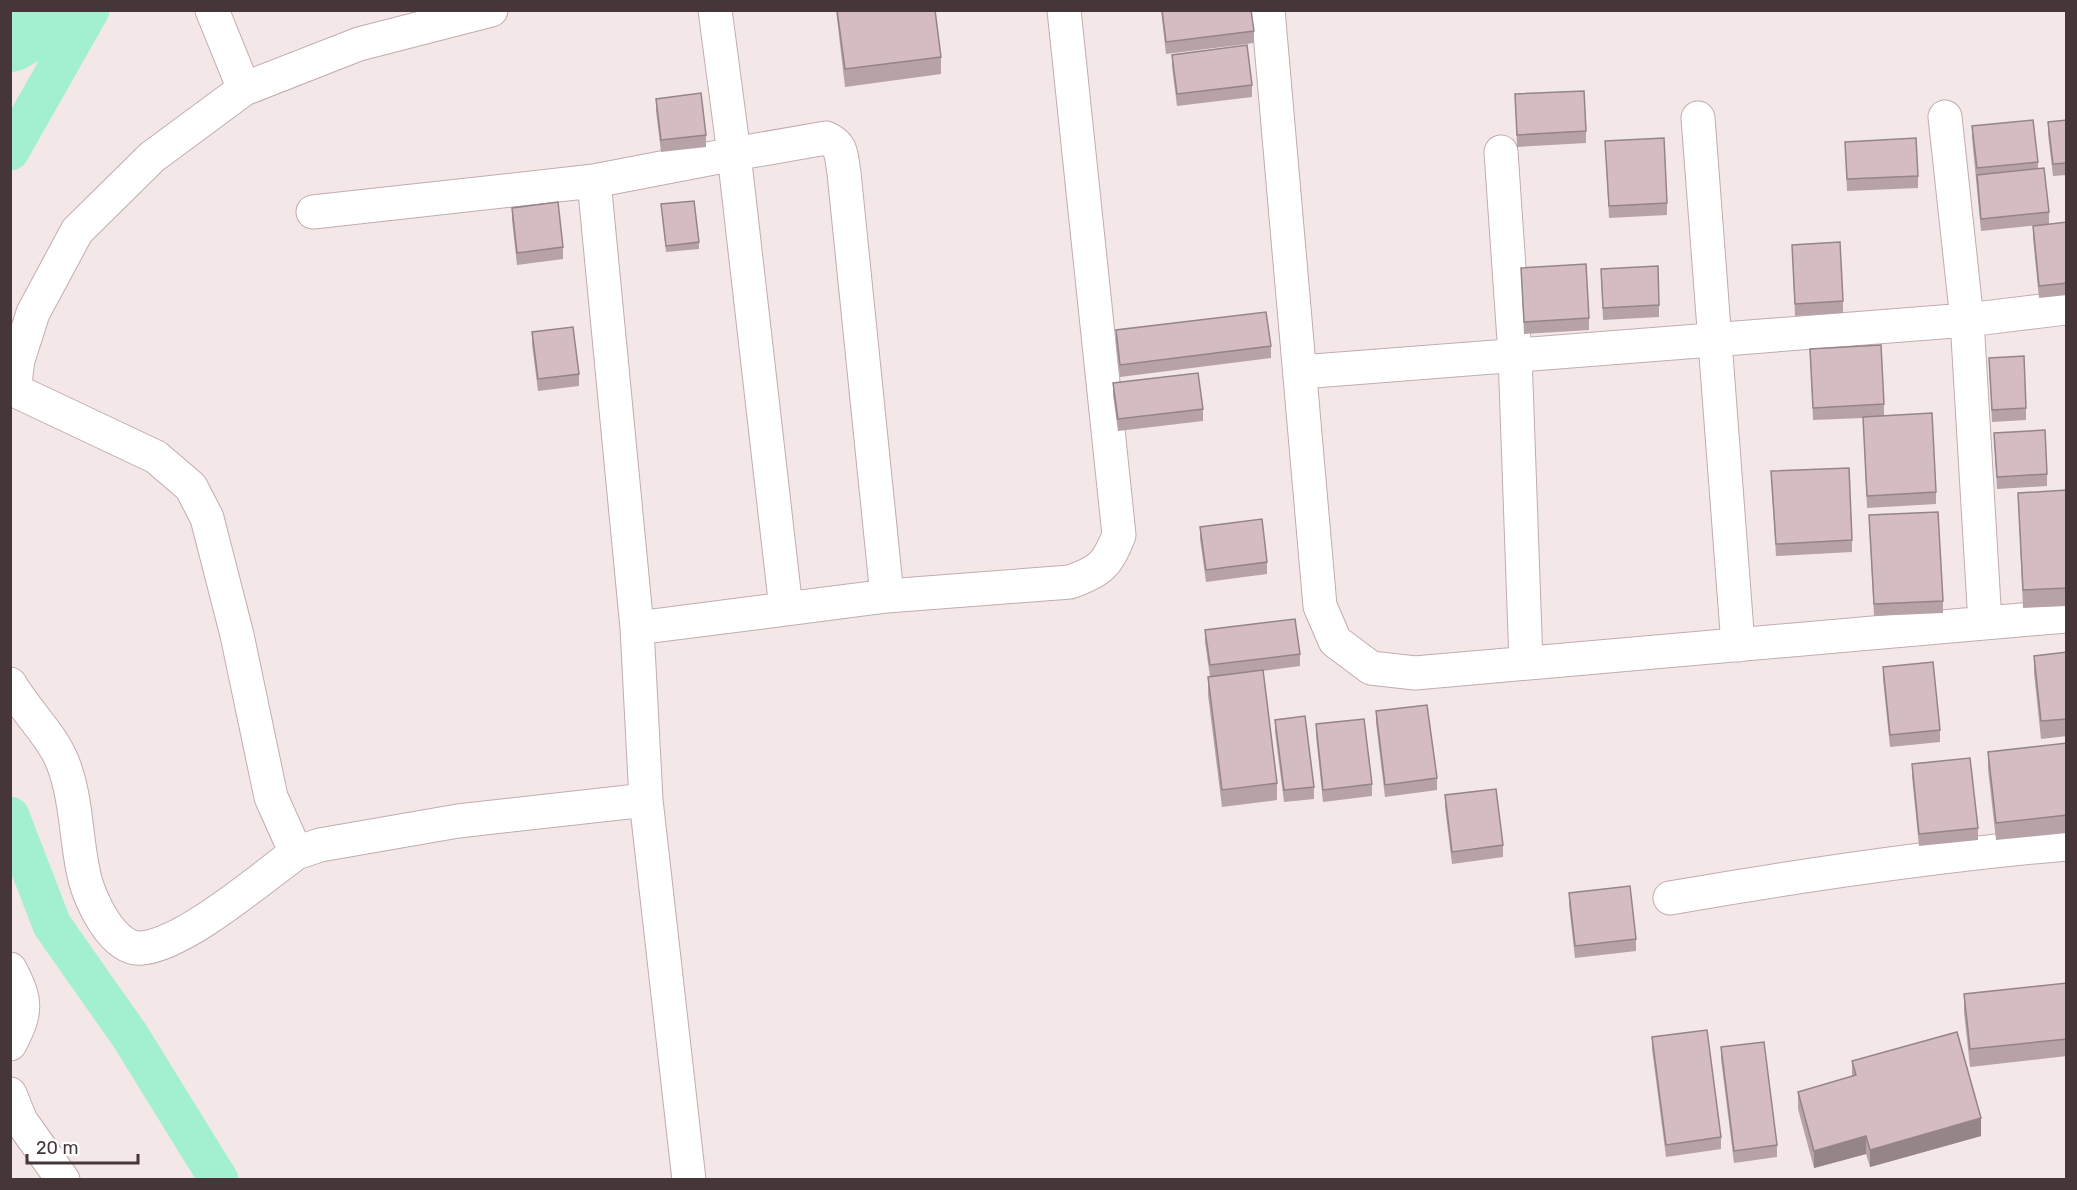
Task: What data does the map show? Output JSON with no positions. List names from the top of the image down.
{
  "scale_bar": "20 m"
}
